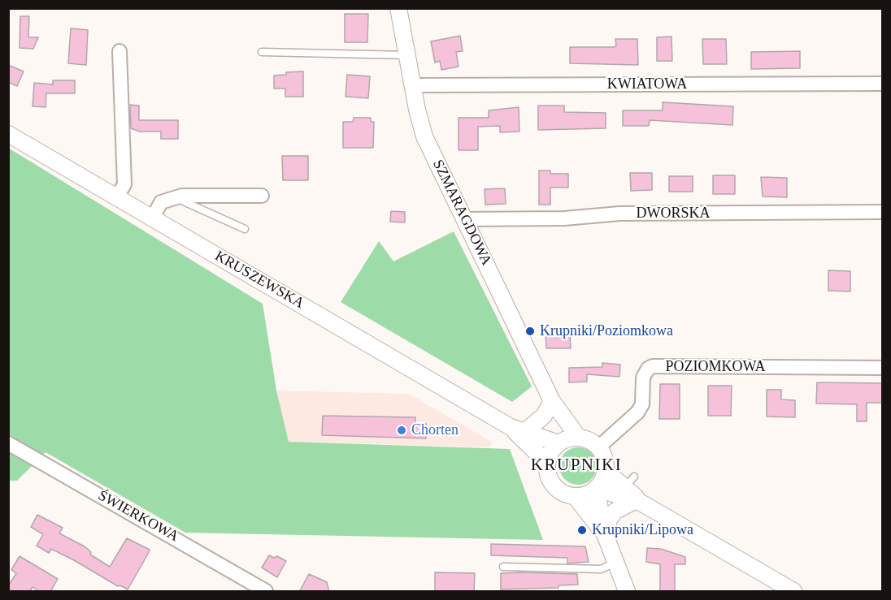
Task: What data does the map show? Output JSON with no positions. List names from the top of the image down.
{
  "streets": {
    "street": [
      "KWIATOWA",
      "SZMARAGDOWA",
      "DWORSKA",
      "KRUSZEWSKA",
      "POZIOMKOWA",
      "ŚWIERKOWA"
    ]
  },
  "crossings": [
    ["KWIATOWA", "SZMARAGDOWA"],
    ["SZMARAGDOWA", "DWORSKA"],
    ["SZMARAGDOWA", "KRUSZEWSKA"],
    ["SZMARAGDOWA", "POZIOMKOWA"],
    ["KRUSZEWSKA", "POZIOMKOWA"]
  ],
  "districts": ["KRUPNIKI"],
  "places": ["Krupniki/Poziomkowa", "Chorten", "Krupniki/Lipowa"]
}
